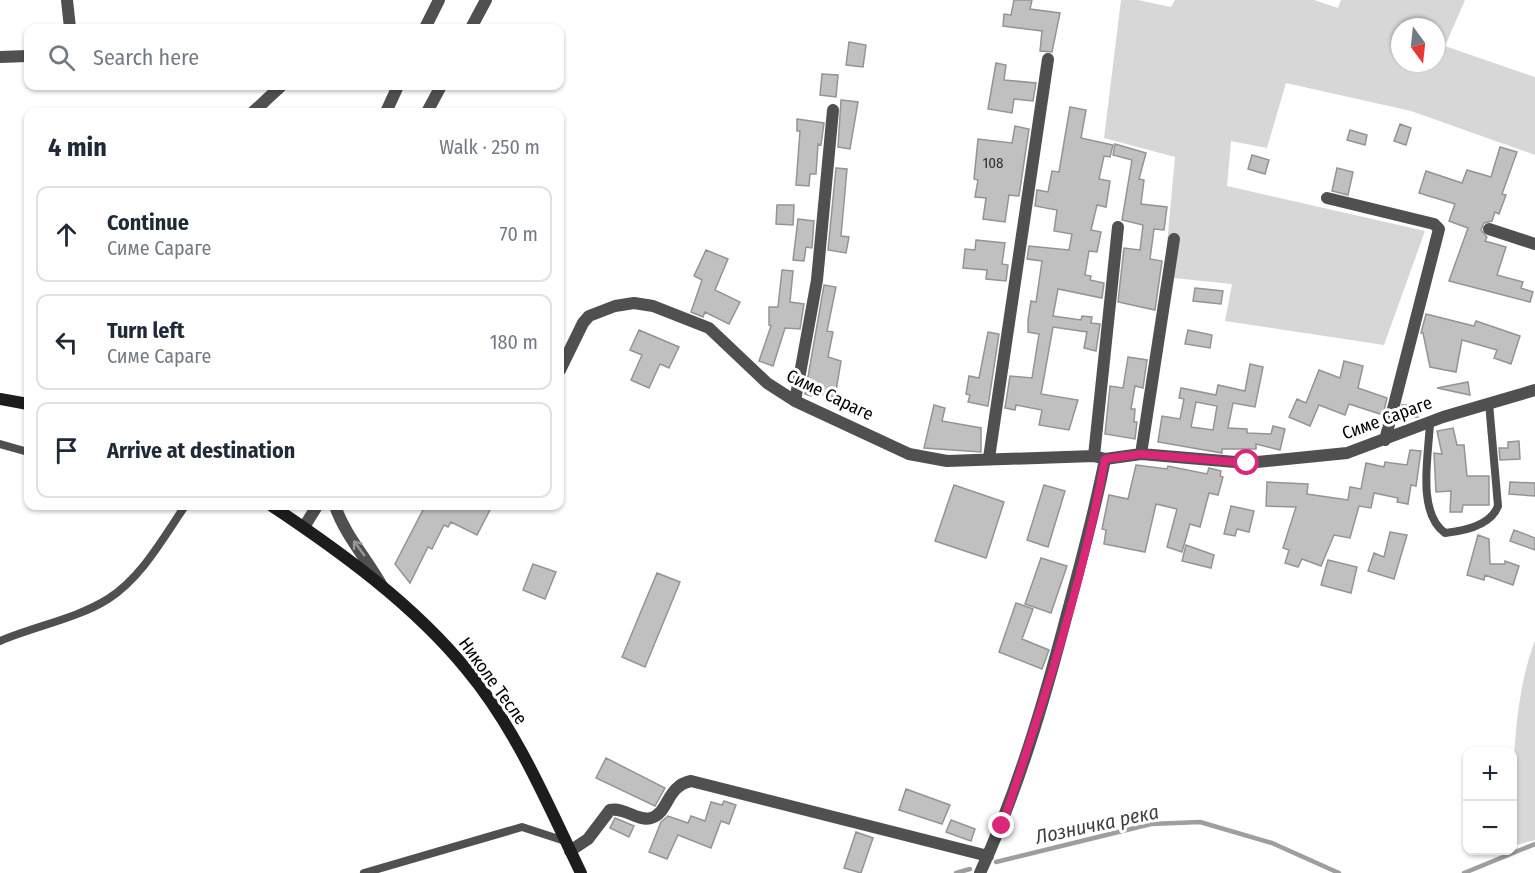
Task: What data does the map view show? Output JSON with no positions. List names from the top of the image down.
{
  "streets": {
    "street": ["Симе Сараге", "Николе Тесле"]
  },
  "water": ["Лозничка река"],
  "house_numbers": ["108"],
  "north": "bottom",
  "page": {
    "search": "Search here",
    "heading": ["4 min", "Walk · 250 m"],
    "list": [
      ["Continue", "Симе Сараге", "70 m"],
      ["Turn left", "Симе Сараге", "180 m"],
      "Arrive at destination"
    ],
    "map_buttons": ["+", "−"]
  }
}
